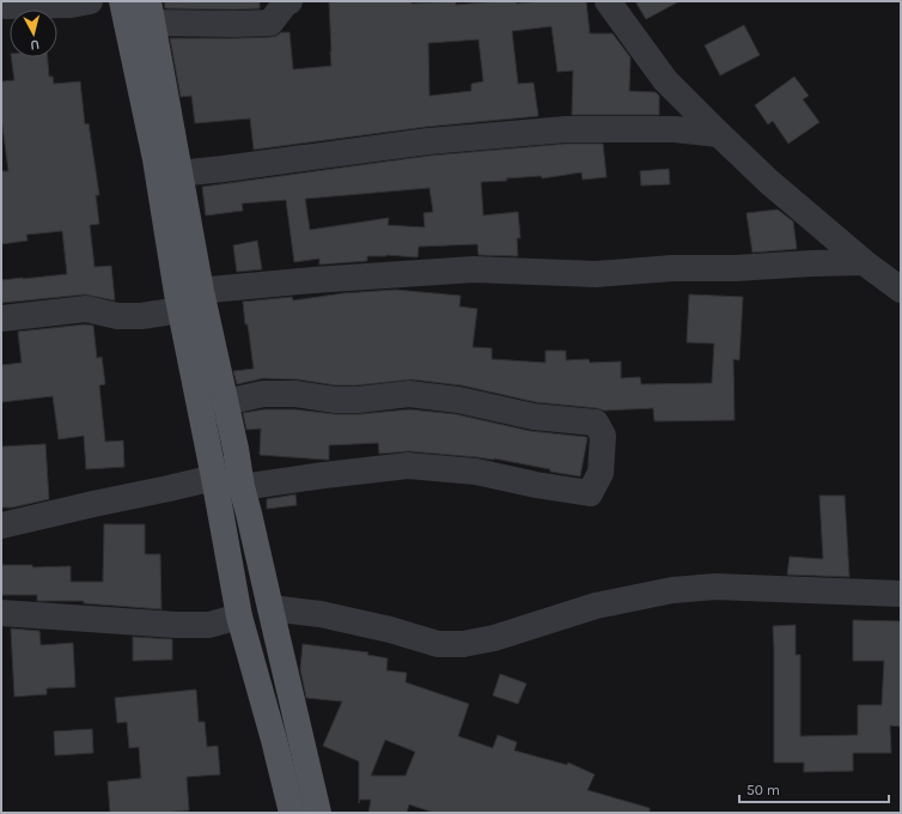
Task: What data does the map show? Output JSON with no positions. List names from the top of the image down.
{
  "scale_bar": "50 m",
  "north": "bottom"
}
